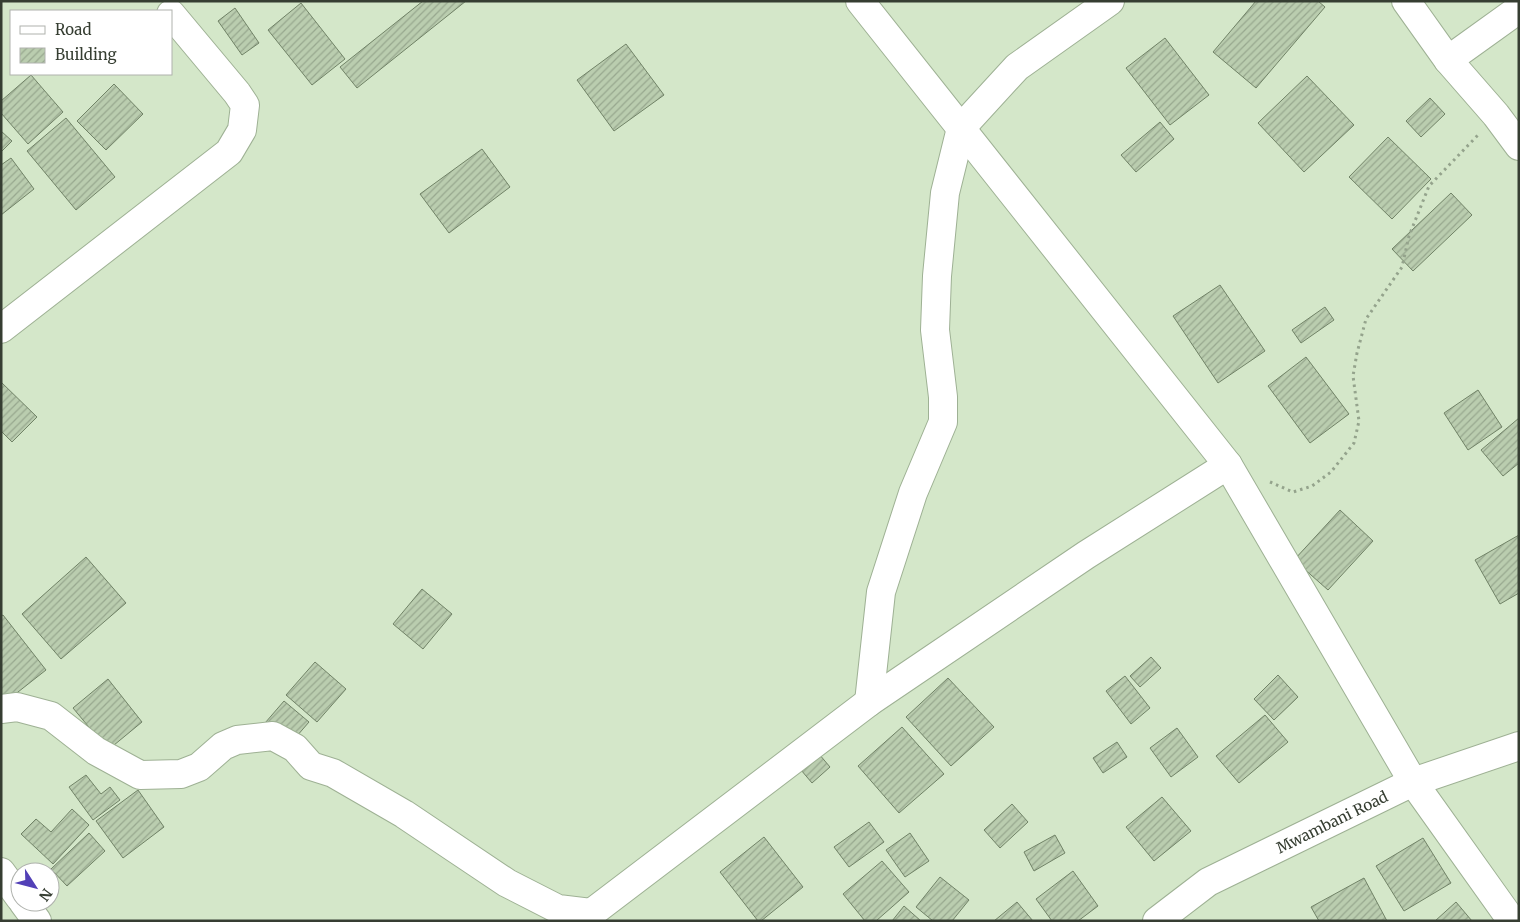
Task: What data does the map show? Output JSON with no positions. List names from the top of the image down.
{
  "streets": {
    "street": ["Mwambani Road"]
  },
  "legend": ["Road", "Building"],
  "north": "bottom right"
}
